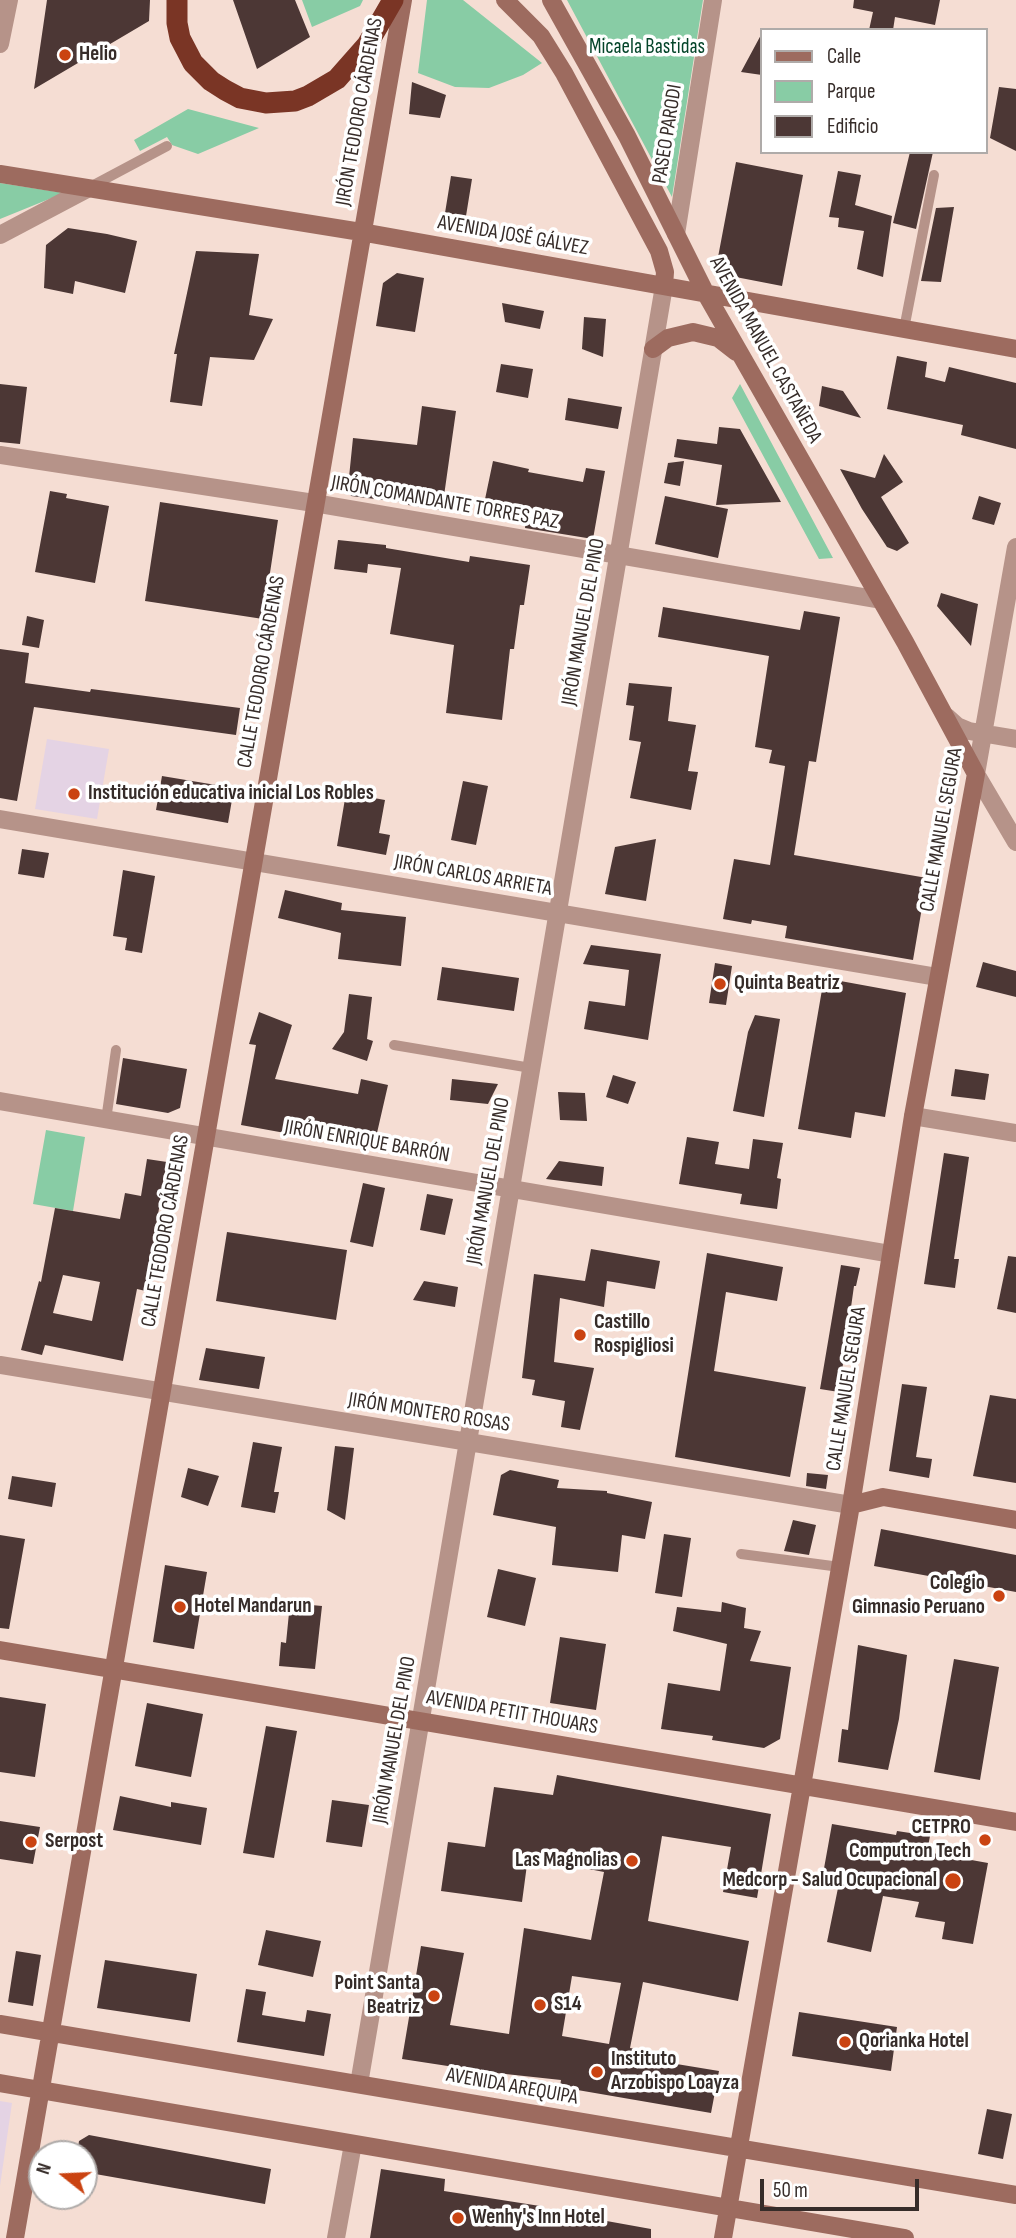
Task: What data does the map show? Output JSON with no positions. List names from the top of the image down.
{
  "streets": {
    "street": [
      "JIRÓN TEODORO CÁRDENAS",
      "PASEO PARODI",
      "AVENIDA JOSÉ GÁLVEZ",
      "AVENIDA MANUEL CASTAÑEDA",
      "JIRÓN COMANDANTE TORRES PAZ",
      "JIRÓN MANUEL DEL PINO",
      "CALLE TEODORO CÁRDENAS",
      "CALLE MANUEL SEGURA",
      "JIRÓN CARLOS ARRIETA",
      "JIRÓN ENRIQUE BARRÓN",
      "JIRÓN MONTERO ROSAS",
      "AVENIDA PETIT THOUARS",
      "AVENIDA AREQUIPA"
    ]
  },
  "crossings": [
    ["JIRÓN TEODORO CÁRDENAS", "AVENIDA JOSÉ GÁLVEZ"],
    ["JIRÓN TEODORO CÁRDENAS", "CALLE TEODORO CÁRDENAS"],
    ["PASEO PARODI", "AVENIDA MANUEL CASTAÑEDA"],
    ["AVENIDA JOSÉ GÁLVEZ", "AVENIDA MANUEL CASTAÑEDA"],
    ["AVENIDA JOSÉ GÁLVEZ", "JIRÓN MANUEL DEL PINO"],
    ["AVENIDA JOSÉ GÁLVEZ", "CALLE TEODORO CÁRDENAS"],
    ["AVENIDA MANUEL CASTAÑEDA", "JIRÓN COMANDANTE TORRES PAZ"],
    ["AVENIDA MANUEL CASTAÑEDA", "CALLE MANUEL SEGURA"],
    ["JIRÓN COMANDANTE TORRES PAZ", "JIRÓN MANUEL DEL PINO"],
    ["JIRÓN COMANDANTE TORRES PAZ", "CALLE TEODORO CÁRDENAS"],
    ["JIRÓN MANUEL DEL PINO", "JIRÓN CARLOS ARRIETA"],
    ["JIRÓN MANUEL DEL PINO", "JIRÓN ENRIQUE BARRÓN"],
    ["JIRÓN MANUEL DEL PINO", "JIRÓN MONTERO ROSAS"],
    ["JIRÓN MANUEL DEL PINO", "AVENIDA PETIT THOUARS"],
    ["JIRÓN MANUEL DEL PINO", "AVENIDA AREQUIPA"],
    ["CALLE TEODORO CÁRDENAS", "JIRÓN CARLOS ARRIETA"],
    ["CALLE TEODORO CÁRDENAS", "JIRÓN ENRIQUE BARRÓN"],
    ["CALLE TEODORO CÁRDENAS", "JIRÓN MONTERO ROSAS"],
    ["CALLE TEODORO CÁRDENAS", "AVENIDA PETIT THOUARS"],
    ["CALLE TEODORO CÁRDENAS", "AVENIDA AREQUIPA"],
    ["CALLE MANUEL SEGURA", "JIRÓN CARLOS ARRIETA"],
    ["CALLE MANUEL SEGURA", "JIRÓN ENRIQUE BARRÓN"],
    ["CALLE MANUEL SEGURA", "JIRÓN MONTERO ROSAS"],
    ["CALLE MANUEL SEGURA", "AVENIDA PETIT THOUARS"],
    ["CALLE MANUEL SEGURA", "AVENIDA AREQUIPA"]
  ],
  "parks": ["Micaela Bastidas"],
  "places": [
    "Helio",
    "Institución educativa inicial Los Robles",
    "Quinta Beatriz",
    "Castillo Rospigliosi",
    "Colegio Gimnasio Peruano",
    "Hotel Mandarun",
    "CETPRO Computron Tech",
    "Serpost",
    "Las Magnolias",
    "Medcorp - Salud Ocupacional",
    "Point Santa Beatriz",
    "S14",
    "Qorianka Hotel",
    "Instituto Arzobispo Loayza",
    "Wenhy's Inn Hotel"
  ],
  "legend": ["Calle", "Parque", "Edificio"],
  "scale_bar": "50 m",
  "north": "left"
}
